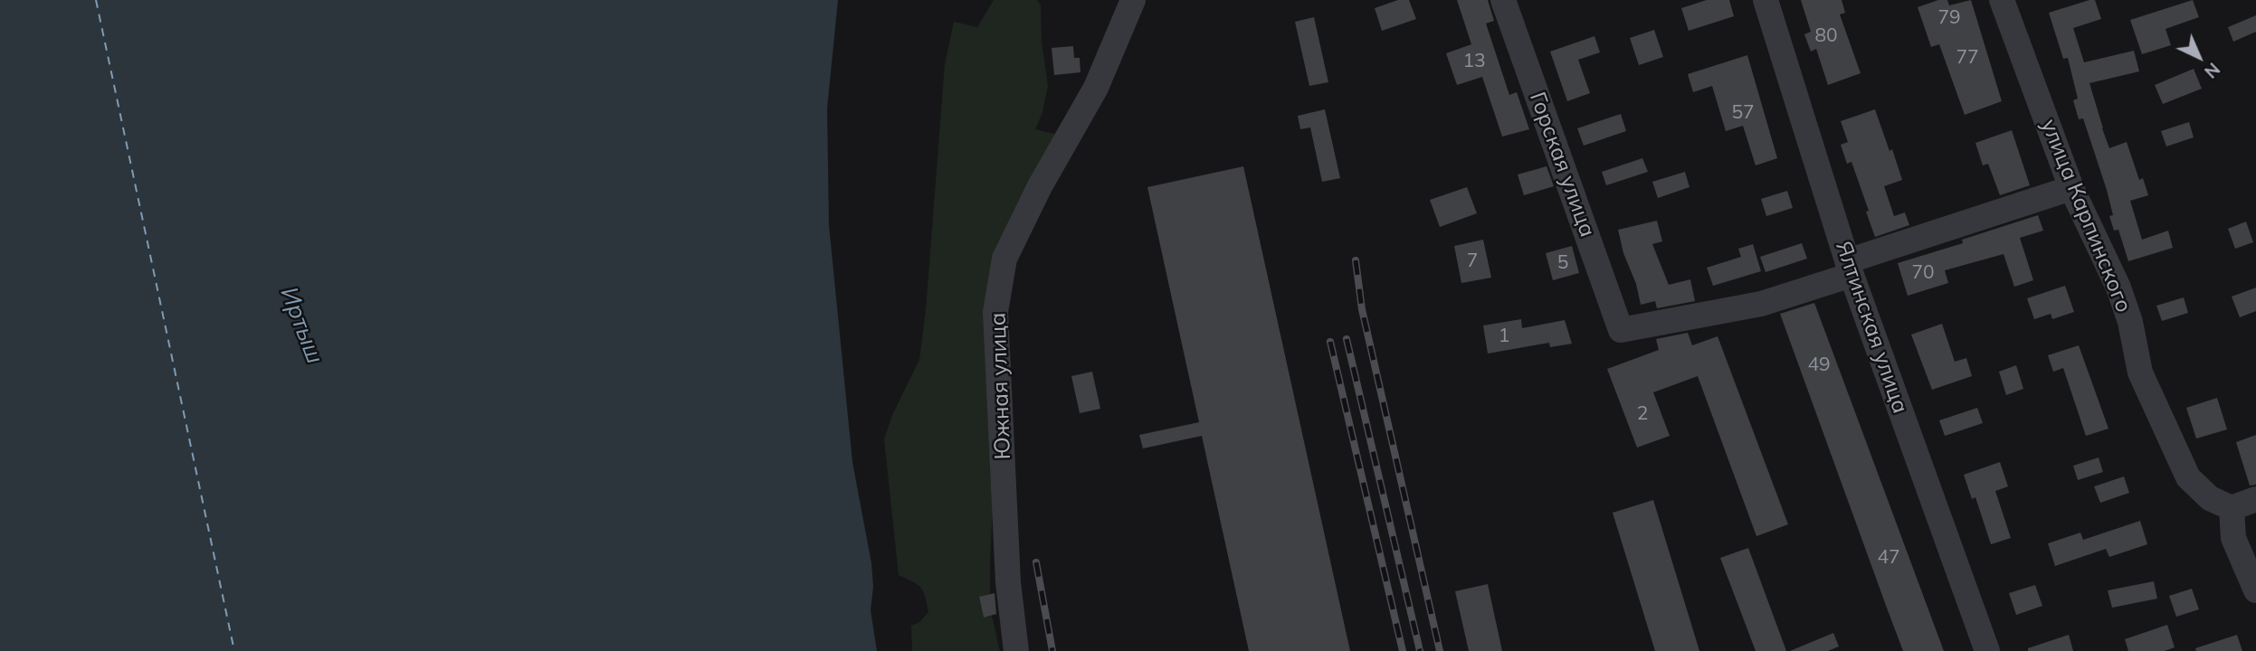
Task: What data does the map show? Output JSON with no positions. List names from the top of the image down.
{
  "streets": {
    "street": [
      "Горская улица",
      "улица Карпинского",
      "Ялтинская улица",
      "Южная улица"
    ]
  },
  "crossings": [
    ["Горская улица", "Ялтинская улица"]
  ],
  "water": ["Иртыш"],
  "house_numbers": [
    "79",
    "80",
    "77",
    "13",
    "57",
    "7",
    "5",
    "70",
    "1",
    "49",
    "2",
    "47"
  ],
  "north": "bottom right"
}
